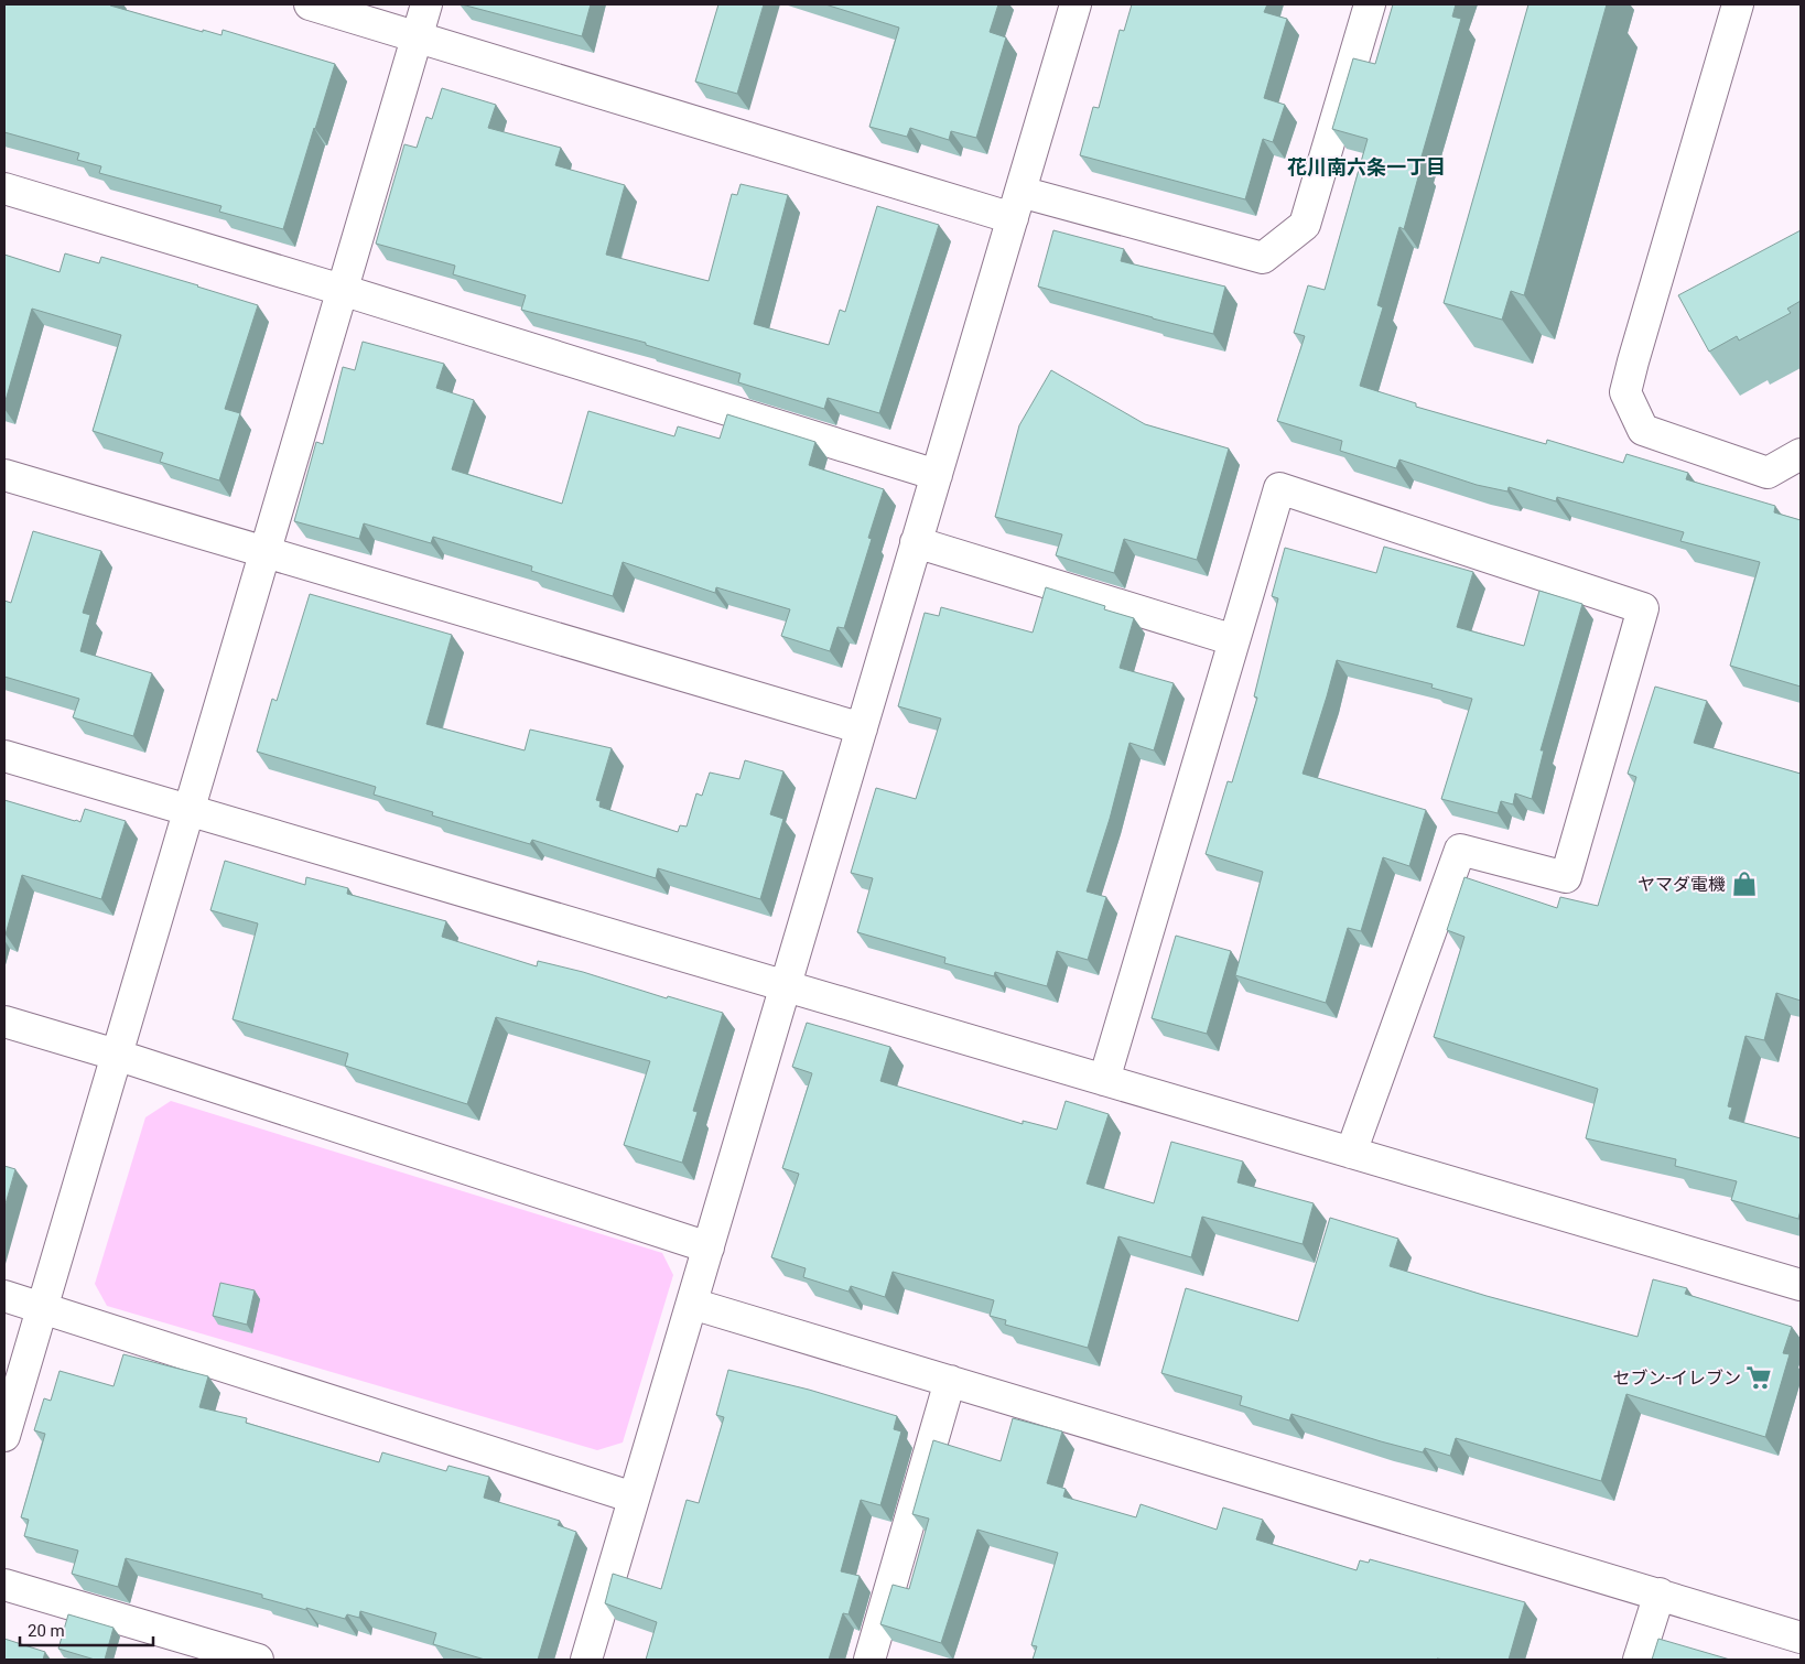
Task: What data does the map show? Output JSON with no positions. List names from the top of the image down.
{
  "districts": ["花川南六条一丁目"],
  "places": {
    "shop": ["ヤマダ電機"],
    "supermarket": ["セブン-イレブン"]
  },
  "scale_bar": "20 m"
}
